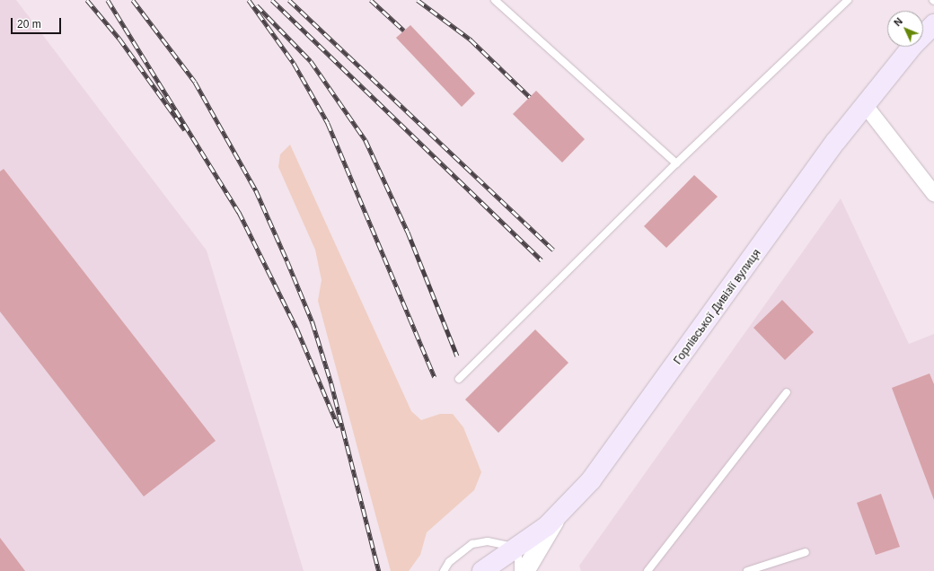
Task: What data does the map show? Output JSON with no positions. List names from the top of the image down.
{
  "streets": {
    "main road": ["Горлівської Дивізії вулиця"]
  },
  "scale_bar": "20 m",
  "north": "top left"
}
